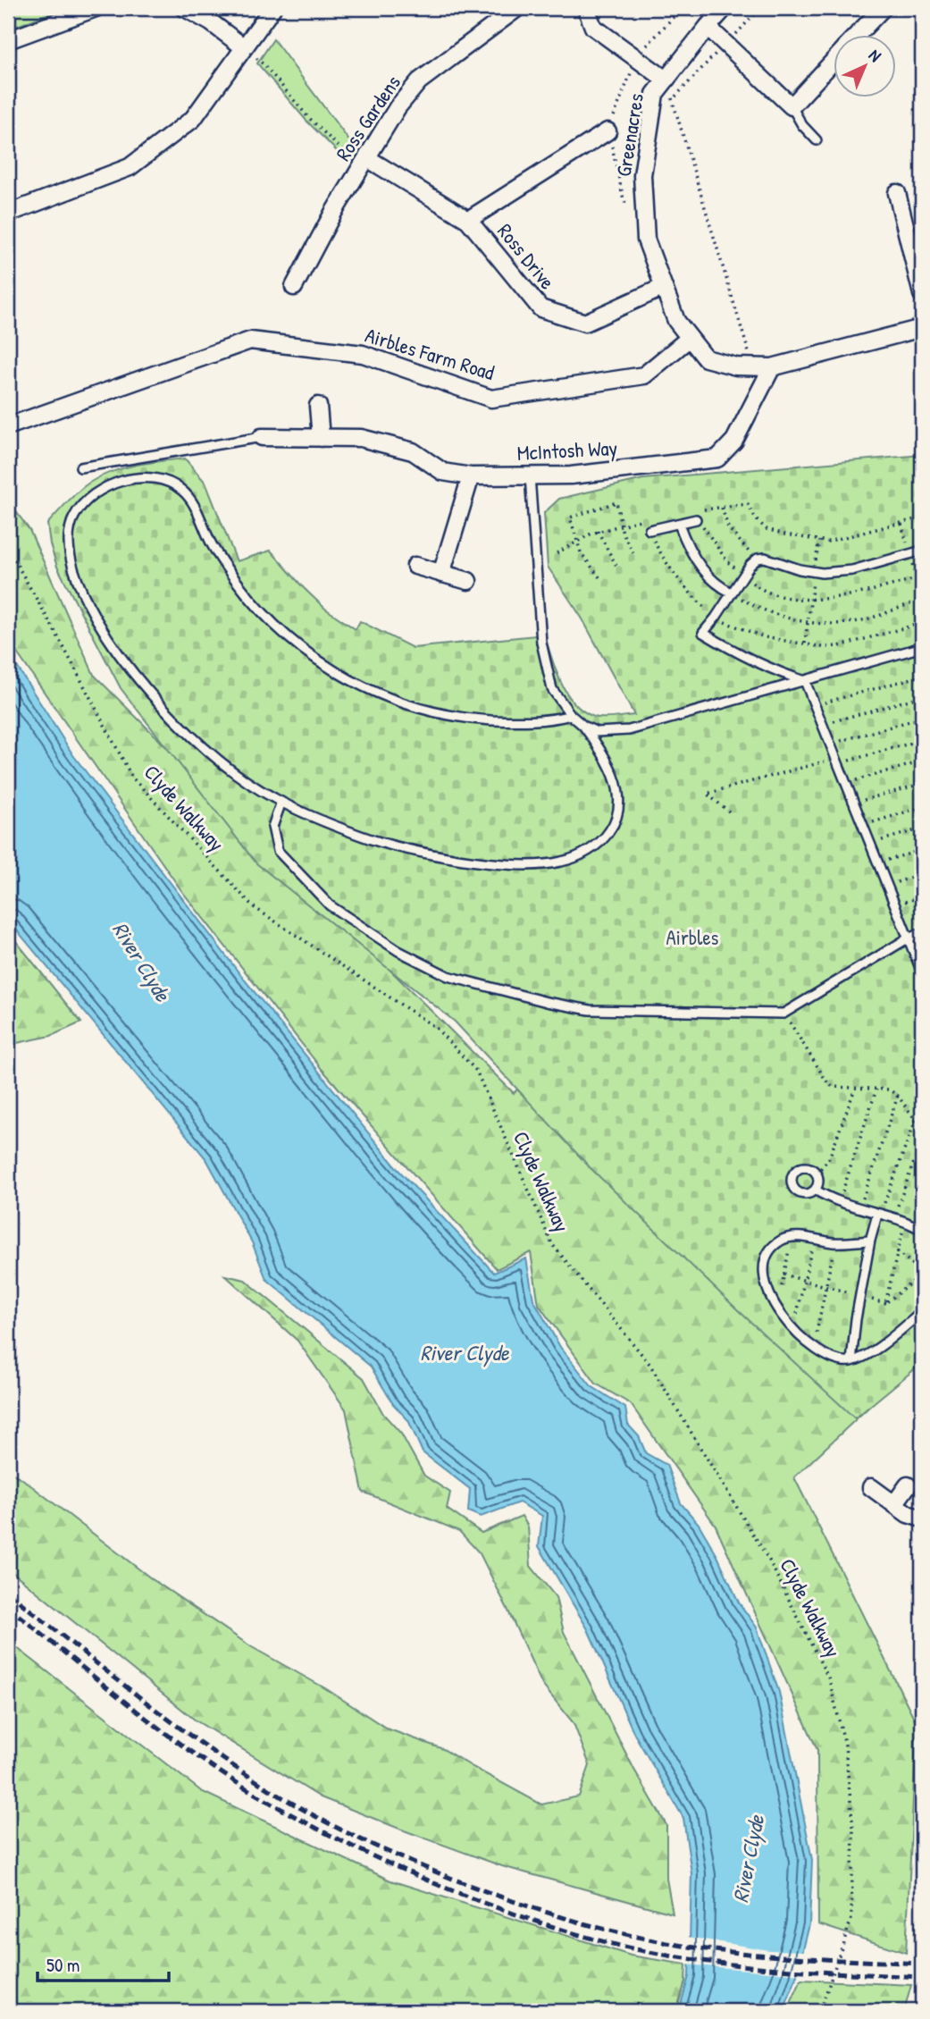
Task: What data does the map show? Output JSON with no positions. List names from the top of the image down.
{
  "streets": {
    "street": [
      "Ross Gardens",
      "Greenacres",
      "Ross Drive",
      "Airbles Farm Road",
      "McIntosh Way"
    ],
    "path": ["Clyde Walkway"]
  },
  "crossings": [
    ["Ross Gardens", "Ross Drive"],
    ["Greenacres", "Ross Drive"],
    ["Greenacres", "Airbles Farm Road"],
    ["Greenacres", "McIntosh Way"]
  ],
  "water": ["River Clyde"],
  "parks": ["Airbles"],
  "scale_bar": "50 m",
  "north": "top right"
}
